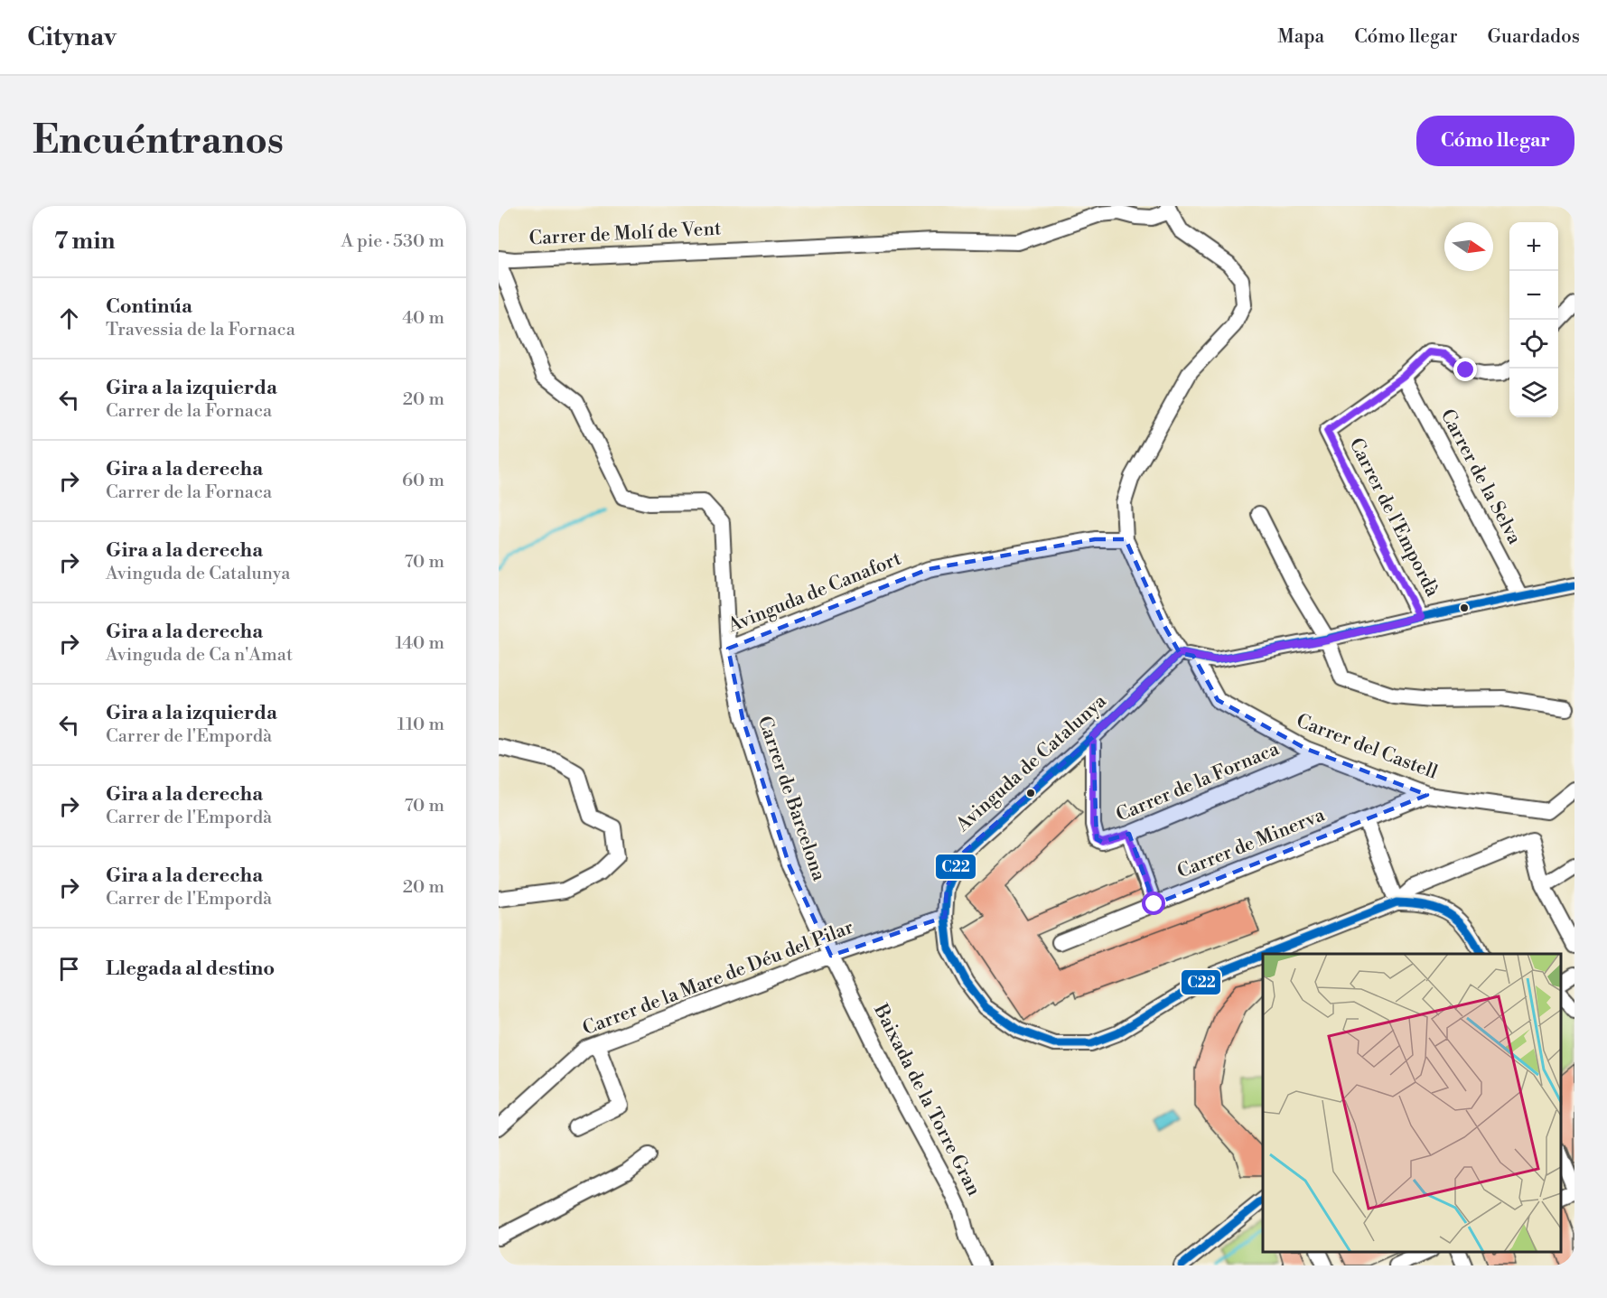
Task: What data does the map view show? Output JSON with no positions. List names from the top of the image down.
{
  "streets": {
    "street": [
      "Carrer de Molí de Vent",
      "Carrer de la Selva",
      "Carrer de l'Empordà",
      "Avinguda de Canafort",
      "Carrer del Castell",
      "Avinguda de Catalunya",
      "Carrer de la Fornaca",
      "Carrer de Barcelona",
      "Carrer de Minerva",
      "Carrer de la Mare de Déu del Pilar",
      "Baixada de la Torre Gran"
    ]
  },
  "crossings": [
    ["Carrer de Molí de Vent", "Avinguda de Canafort"],
    ["Carrer de la Selva", "Carrer de l'Empordà"],
    ["Avinguda de Canafort", "Carrer de Barcelona"],
    ["Carrer del Castell", "Avinguda de Catalunya"],
    ["Carrer del Castell", "Carrer de la Fornaca"],
    ["Carrer del Castell", "Carrer de Minerva"],
    ["Avinguda de Catalunya", "Carrer de la Fornaca"],
    ["Avinguda de Catalunya", "Carrer de la Mare de Déu del Pilar"],
    ["Carrer de Barcelona", "Carrer de la Mare de Déu del Pilar"],
    ["Carrer de Barcelona", "Baixada de la Torre Gran"],
    ["Carrer de la Mare de Déu del Pilar", "Baixada de la Torre Gran"]
  ],
  "lines": ["transit line C22"],
  "north": "right",
  "page": {
    "header": "Citynav",
    "nav": ["Mapa", "Cómo llegar", "Guardados"],
    "buttons": "Cómo llegar",
    "title": "Encuéntranos",
    "heading": ["7 min", "A pie · 530 m"],
    "map_buttons": ["+", "−"],
    "list": [
      ["Continúa", "Travessia de la Fornaca", "40 m"],
      ["Gira a la izquierda", "Carrer de la Fornaca", "20 m"],
      ["Gira a la derecha", "Carrer de la Fornaca", "60 m"],
      ["Gira a la derecha", "Avinguda de Catalunya", "70 m"],
      ["Gira a la derecha", "Avinguda de Ca n'Amat", "140 m"],
      ["Gira a la izquierda", "Carrer de l'Empordà", "110 m"],
      ["Gira a la derecha", "Carrer de l'Empordà", "70 m"],
      ["Gira a la derecha", "Carrer de l'Empordà", "20 m"],
      "Llegada al destino"
    ]
  }
}
